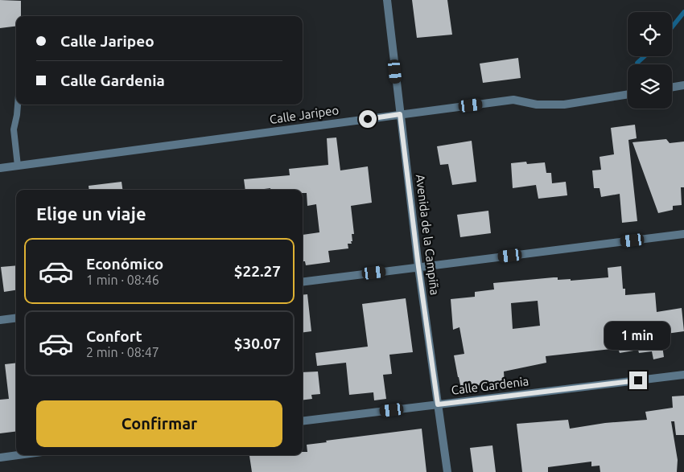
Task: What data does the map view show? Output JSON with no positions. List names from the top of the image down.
{
  "streets": {
    "street": ["Calle Jaripeo", "Avenida de la Campiña", "Calle Gardenia"]
  },
  "crossings": [
    ["Calle Jaripeo", "Avenida de la Campiña"],
    ["Avenida de la Campiña", "Calle Gardenia"]
  ],
  "page": {
    "banner": ["Calle Jaripeo", "Calle Gardenia"],
    "heading": "Elige un viaje",
    "list": [
      {
        "name": "Económico",
        "note": "1 min · 08:46",
        "value": "$22.27"
      },
      {
        "name": "Confort",
        "note": "2 min · 08:47",
        "value": "$30.07"
      }
    ],
    "bubble": "1 min",
    "buttons": "Confirmar"
  }
}
